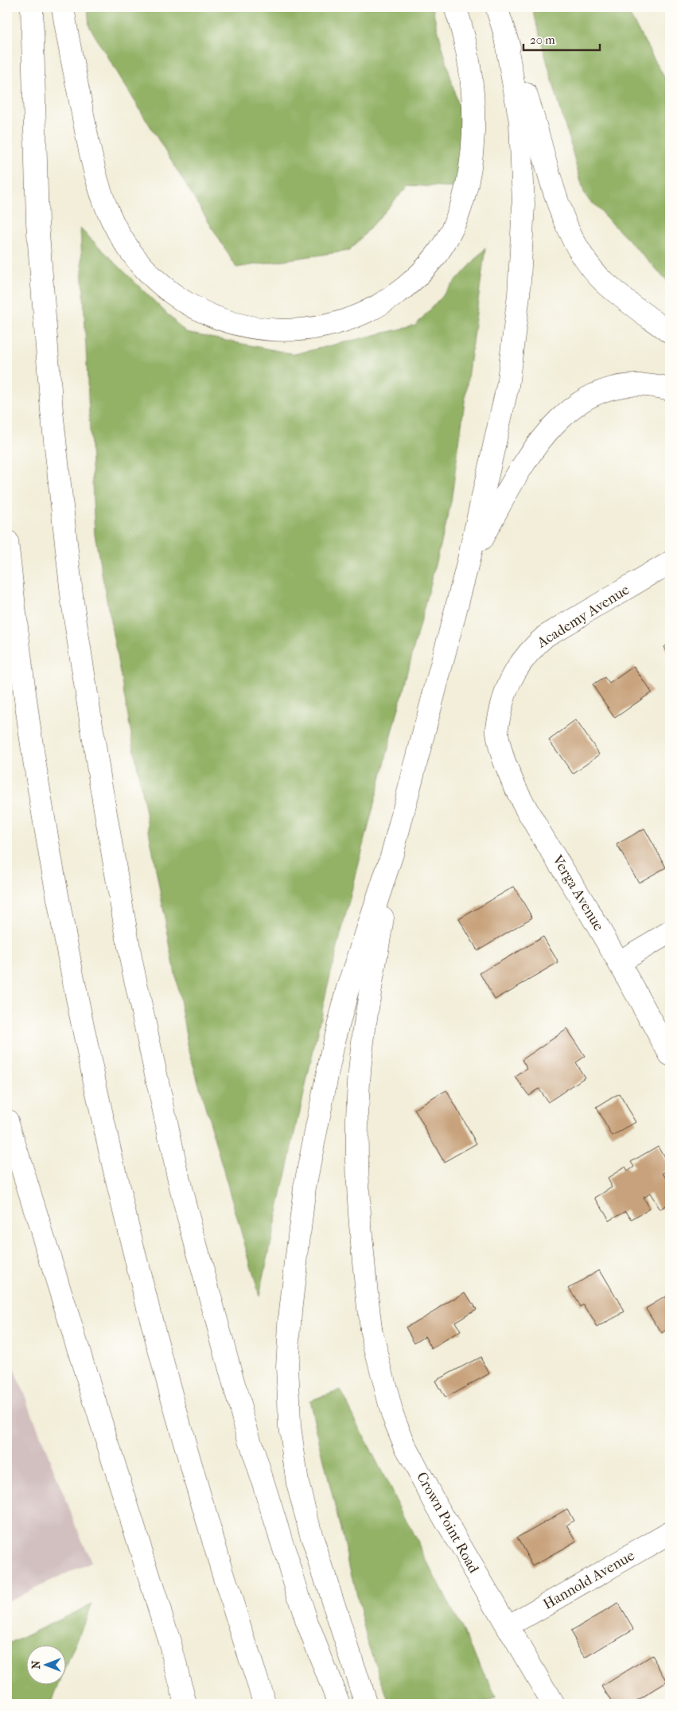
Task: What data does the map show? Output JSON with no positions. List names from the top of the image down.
{
  "streets": {
    "main road": [
      "Academy Avenue",
      "Verga Avenue",
      "Crown Point Road",
      "Hannold Avenue"
    ]
  },
  "crossings": [
    ["Academy Avenue", "Verga Avenue"],
    ["Crown Point Road", "Hannold Avenue"]
  ],
  "scale_bar": "20 m",
  "north": "left"
}
